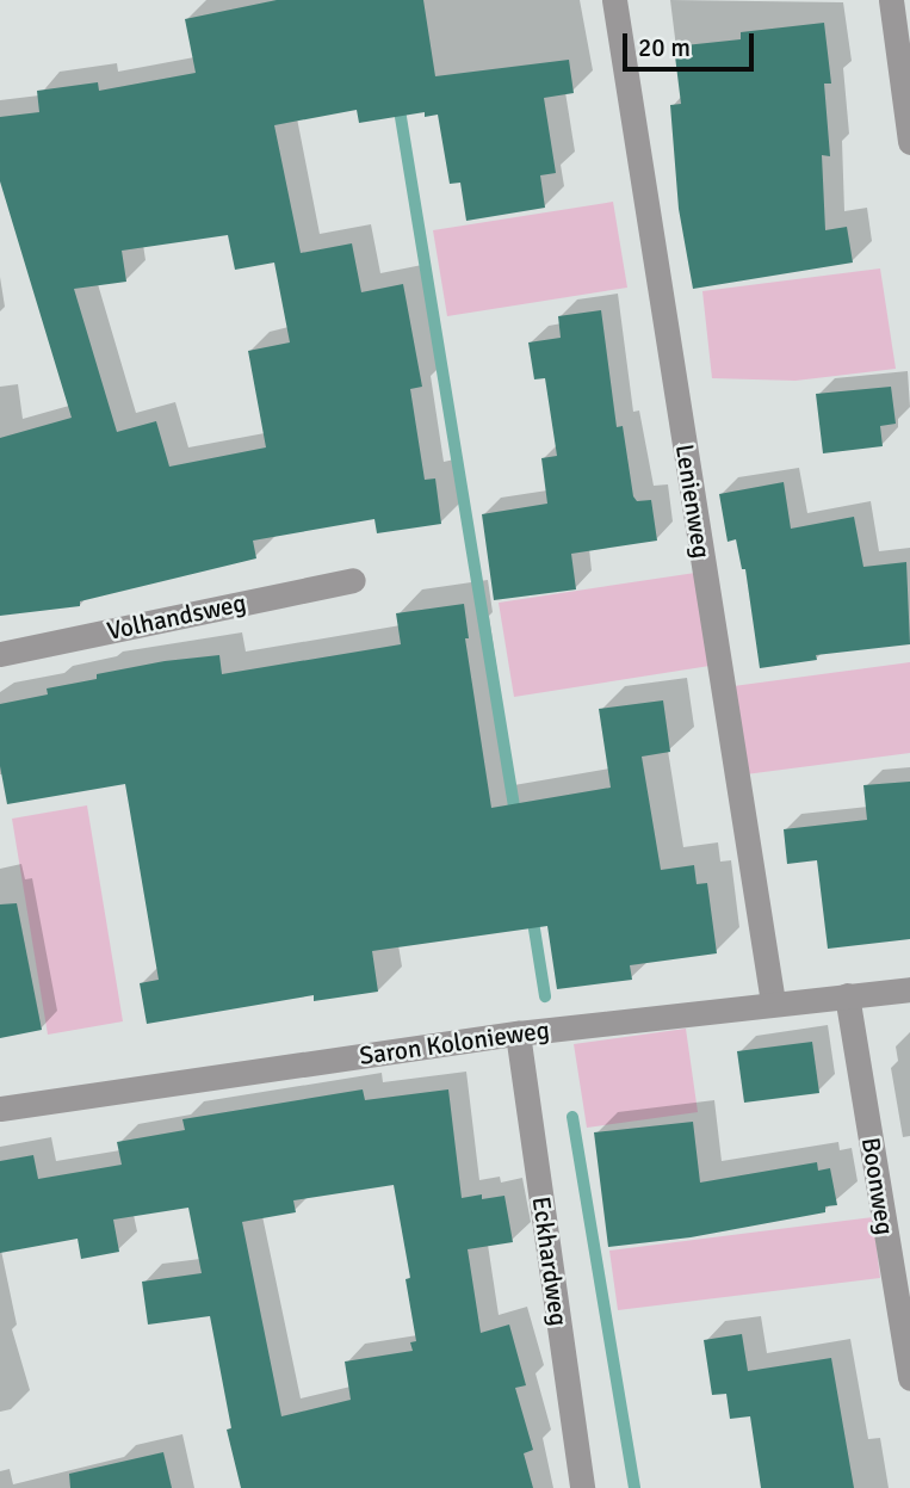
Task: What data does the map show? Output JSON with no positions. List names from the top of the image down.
{
  "streets": {
    "street": [
      "Lenienweg",
      "Volhandsweg",
      "Saron Kolonieweg",
      "Boonweg",
      "Eckhardweg"
    ]
  },
  "crossings": [
    ["Lenienweg", "Saron Kolonieweg"],
    ["Saron Kolonieweg", "Boonweg"],
    ["Saron Kolonieweg", "Eckhardweg"]
  ],
  "scale_bar": "20 m"
}
